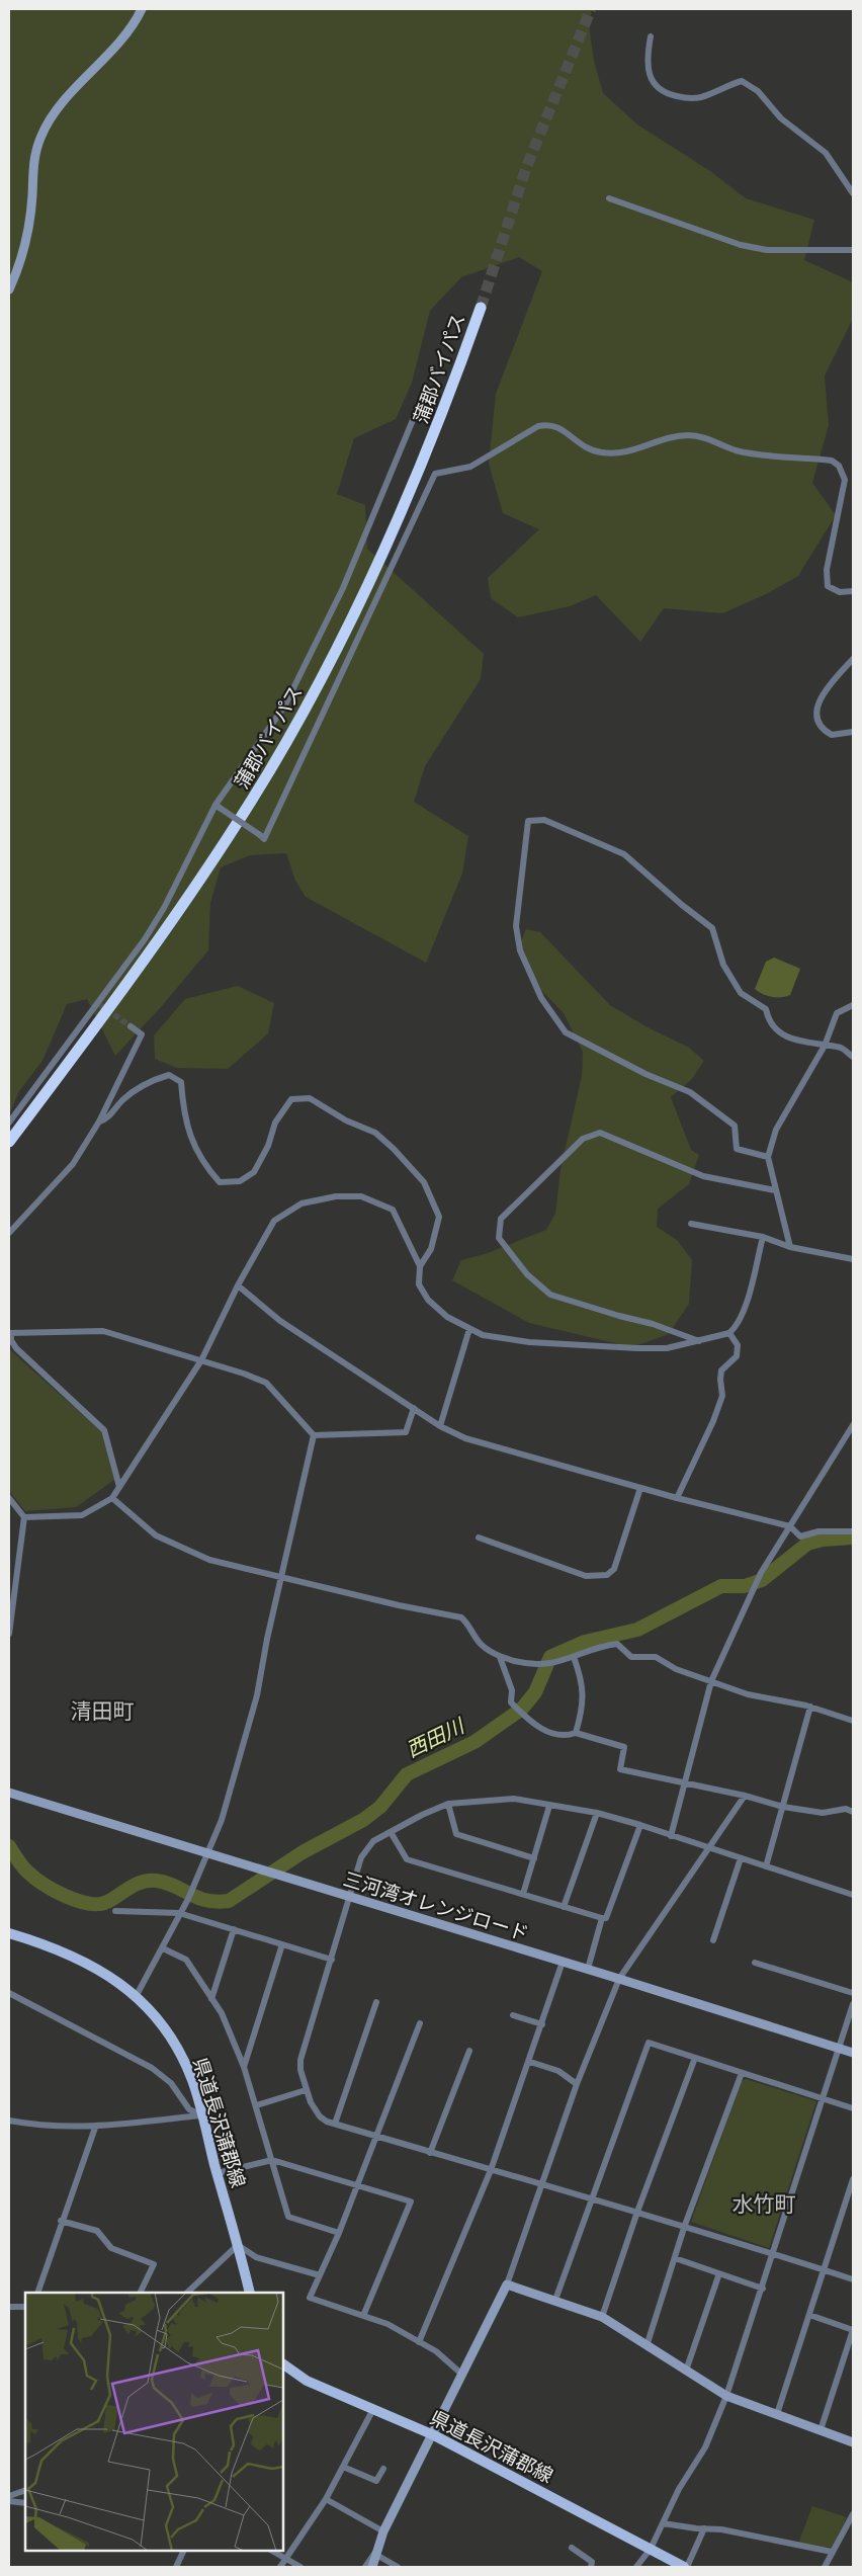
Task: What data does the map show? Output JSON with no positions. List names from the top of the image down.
{
  "streets": {
    "highway": ["蒲郡バイパス"],
    "main road": ["県道長沢蒲郡線"],
    "street": ["三河湾オレンジロード"]
  },
  "districts": ["清田町", "水竹町"],
  "water": ["西田川"]
}
